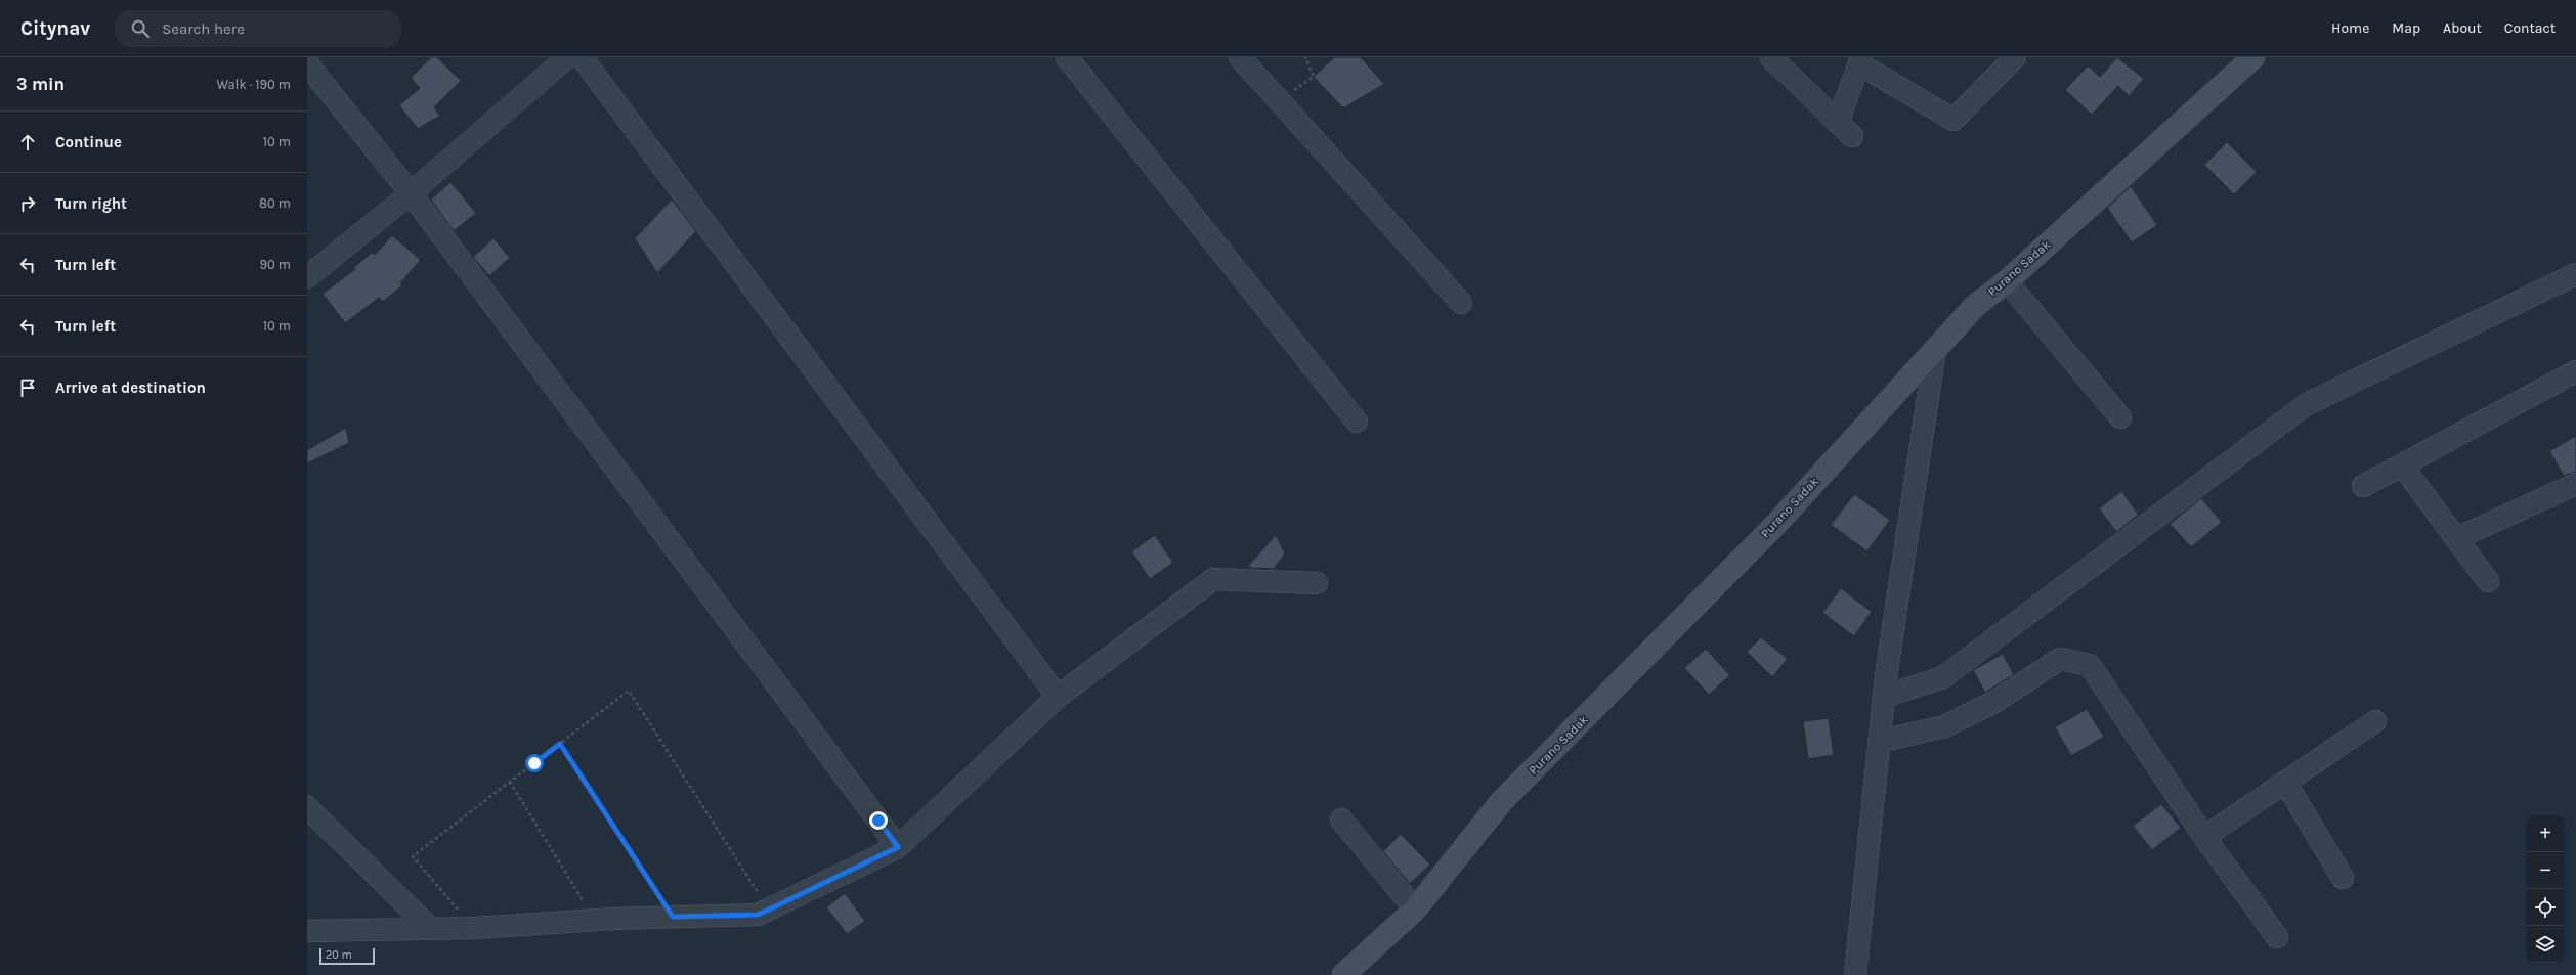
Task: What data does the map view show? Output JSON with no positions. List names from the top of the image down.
{
  "streets": {
    "main road": ["Purano Sadak"]
  },
  "scale_bar": "20 m",
  "page": {
    "header": "Citynav",
    "search": "Search here",
    "nav": [
      "Home",
      "Map",
      "About",
      "Contact"
    ],
    "heading": ["3 min", "Walk · 190 m"],
    "list": [
      ["Continue", "10 m"],
      ["Turn right", "80 m"],
      ["Turn left", "90 m"],
      ["Turn left", "10 m"],
      "Arrive at destination"
    ],
    "map_buttons": ["+", "−"],
    "scale": "20 m"
  }
}
